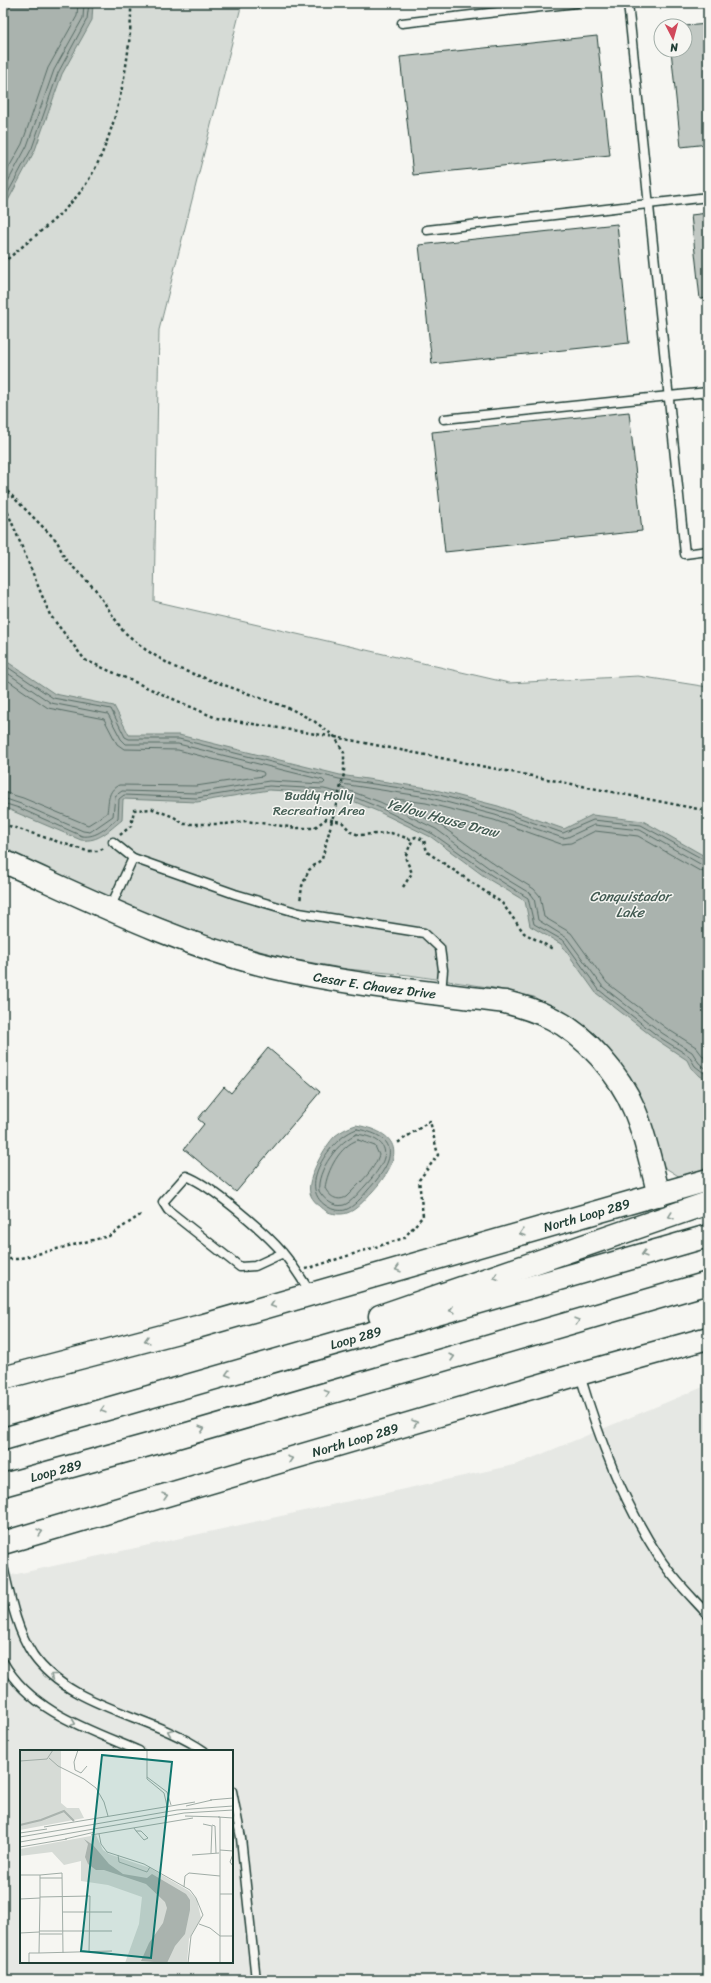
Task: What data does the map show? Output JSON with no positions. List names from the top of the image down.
{
  "streets": {
    "main road": ["Cesar E. Chavez Drive", "North Loop 289", "Loop 289"]
  },
  "crossings": [
    ["Cesar E. Chavez Drive", "North Loop 289"]
  ],
  "water": ["Yellow House Draw", "Conquistador Lake"],
  "parks": ["Buddy Holly Recreation Area"],
  "north": "bottom"
}
